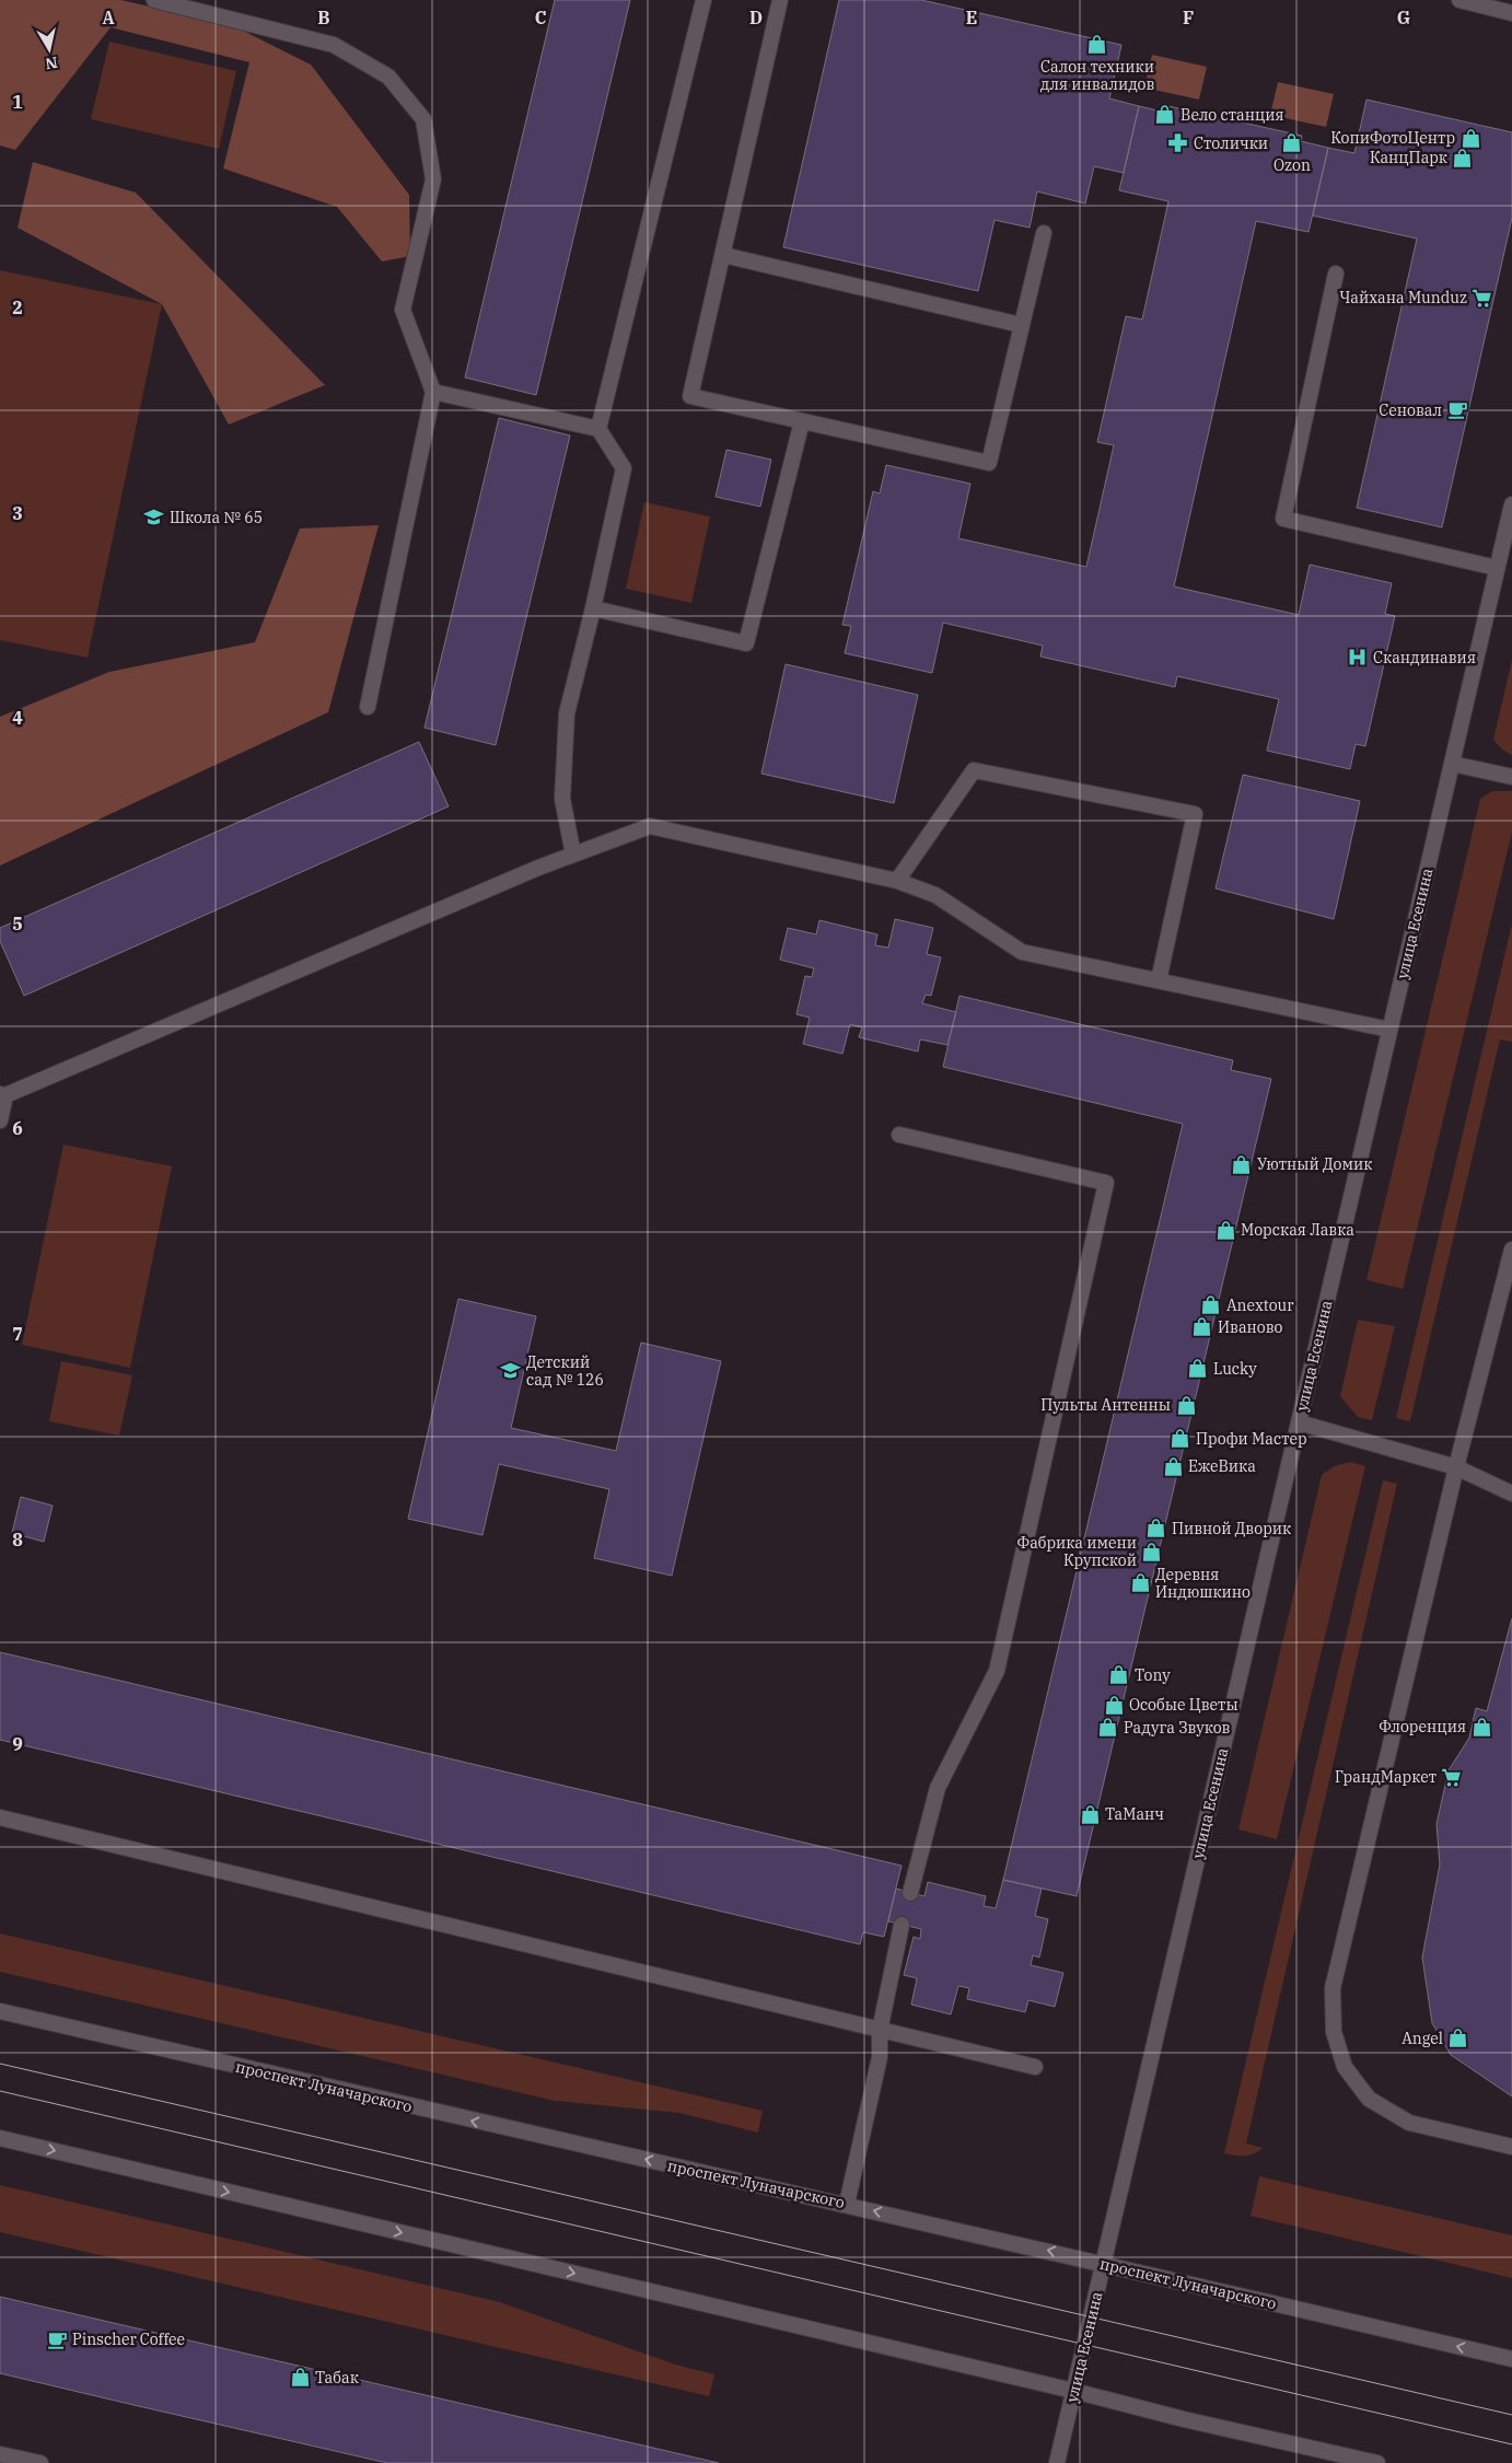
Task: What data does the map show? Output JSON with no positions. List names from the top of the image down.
{
  "streets": {
    "main road": ["улица Есенина", "проспект Луначарского"]
  },
  "crossings": [
    ["улица Есенина", "проспект Луначарского"]
  ],
  "places": {
    "shop": [
      "Салон техники для инвалидов",
      "Вело станция",
      "КопиФотоЦентр",
      "Ozon",
      "КанцПарк",
      "Уютный Домик",
      "Морская Лавка",
      "Anextour",
      "Иваново",
      "Lucky",
      "Пульты Антенны",
      "Профи Мастер",
      "ЕжеВика",
      "Пивной Дворик",
      "Фабрика имени Крупской",
      "Деревня Индюшкино",
      "Tony",
      "Особые Цветы",
      "Флоренция",
      "Радуга Звуков",
      "ТаМанч",
      "Angel",
      "Табак"
    ],
    "pharmacy": ["Столички"],
    "supermarket": ["Чайхана Munduz", "ГрандМаркет"],
    "cafe": ["Сеновал", "Pinscher Coffee"],
    "school or university": ["Школа № 65", "Детский сад № 126"],
    "hospital": ["Скандинавия"]
  },
  "north": "bottom",
  "grid": {
    "columns": [
      "A",
      "B",
      "C",
      "D",
      "E",
      "F",
      "G"
    ],
    "rows": [
      "1",
      "2",
      "3",
      "4",
      "5",
      "6",
      "7",
      "8",
      "9"
    ]
  }
}
